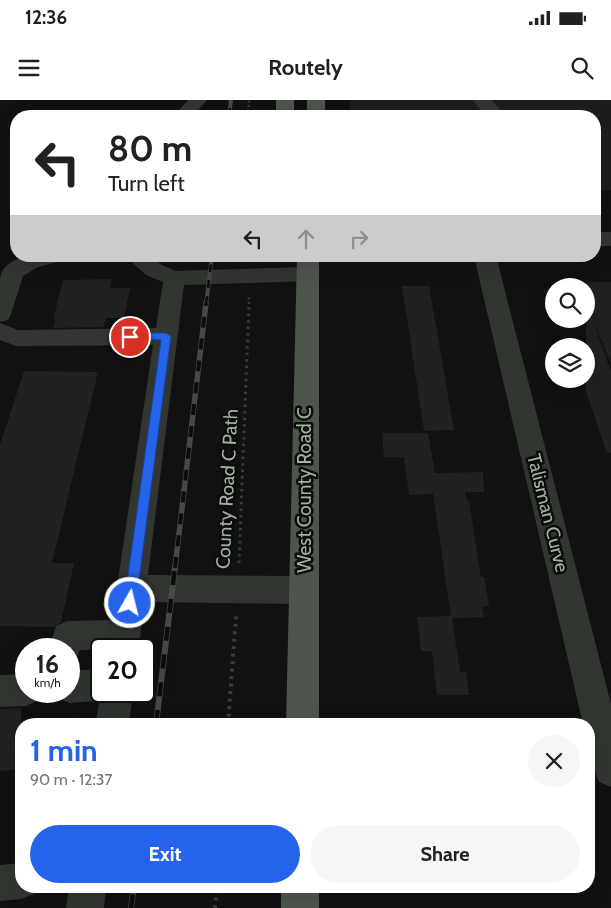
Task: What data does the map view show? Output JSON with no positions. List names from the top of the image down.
{
  "streets": {
    "main road": ["West County Road C"],
    "street": ["Talisman Curve"],
    "path": ["County Road C Path"]
  },
  "page": {
    "status": "12:36",
    "header": "Routely",
    "turn": ["80 m", "Turn left"],
    "speed": "16 km/h",
    "limit": "20",
    "heading": ["1 min", "90 m · 12:37"],
    "buttons": ["Exit", "Share"]
  }
}
